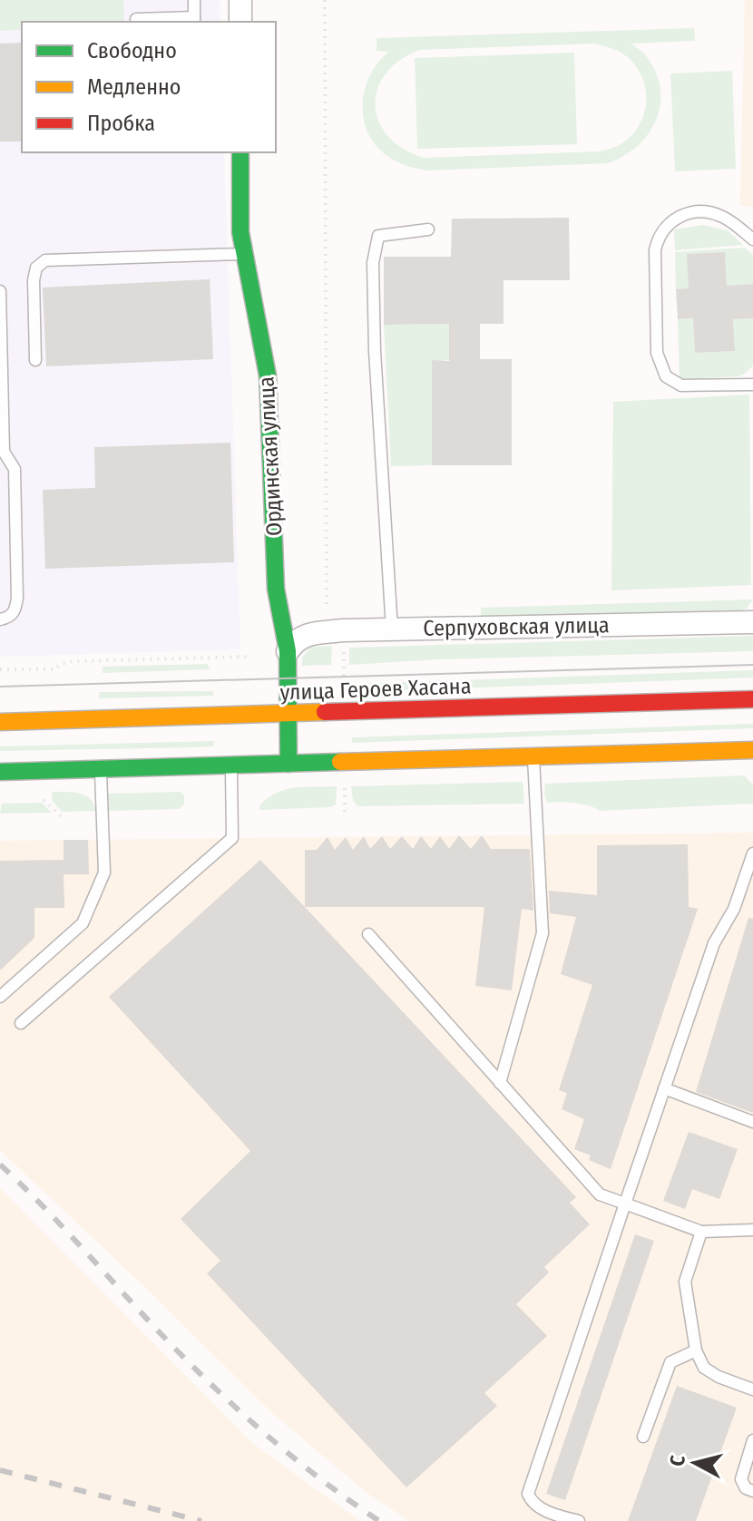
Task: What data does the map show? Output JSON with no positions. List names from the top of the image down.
{
  "streets": {
    "main road": ["Ординская улица", "улица Героев Хасана"],
    "street": ["Серпуховская улица"]
  },
  "crossings": [
    ["Ординская улица", "Серпуховская улица"],
    ["Ординская улица", "улица Героев Хасана"]
  ],
  "legend": ["Свободно", "Медленно", "Пробка"],
  "north": "left"
}
